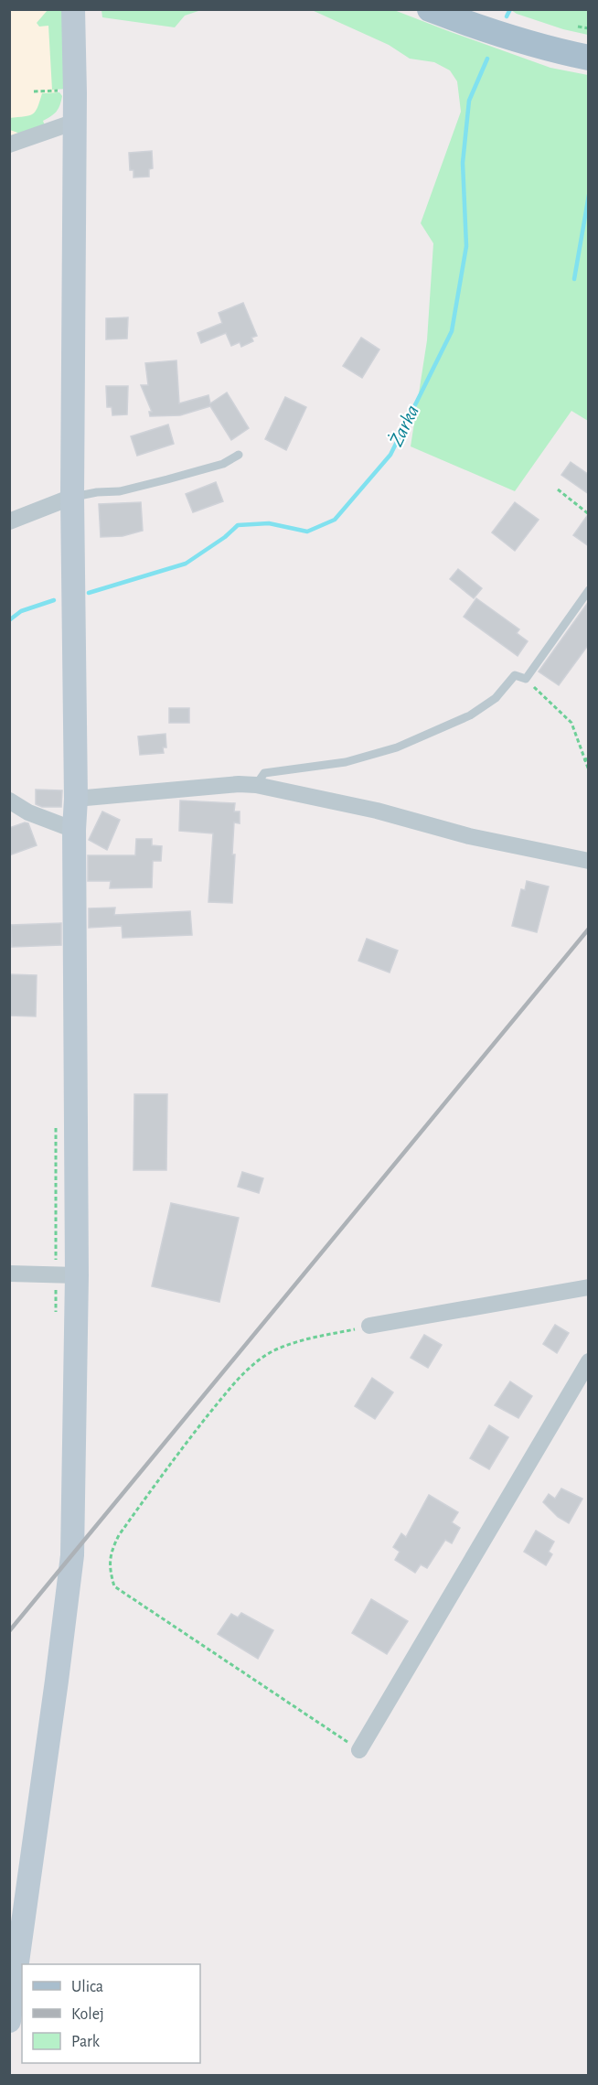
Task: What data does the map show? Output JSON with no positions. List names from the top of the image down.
{
  "water": ["Żarka"],
  "legend": ["Ulica", "Kolej", "Park"]
}
